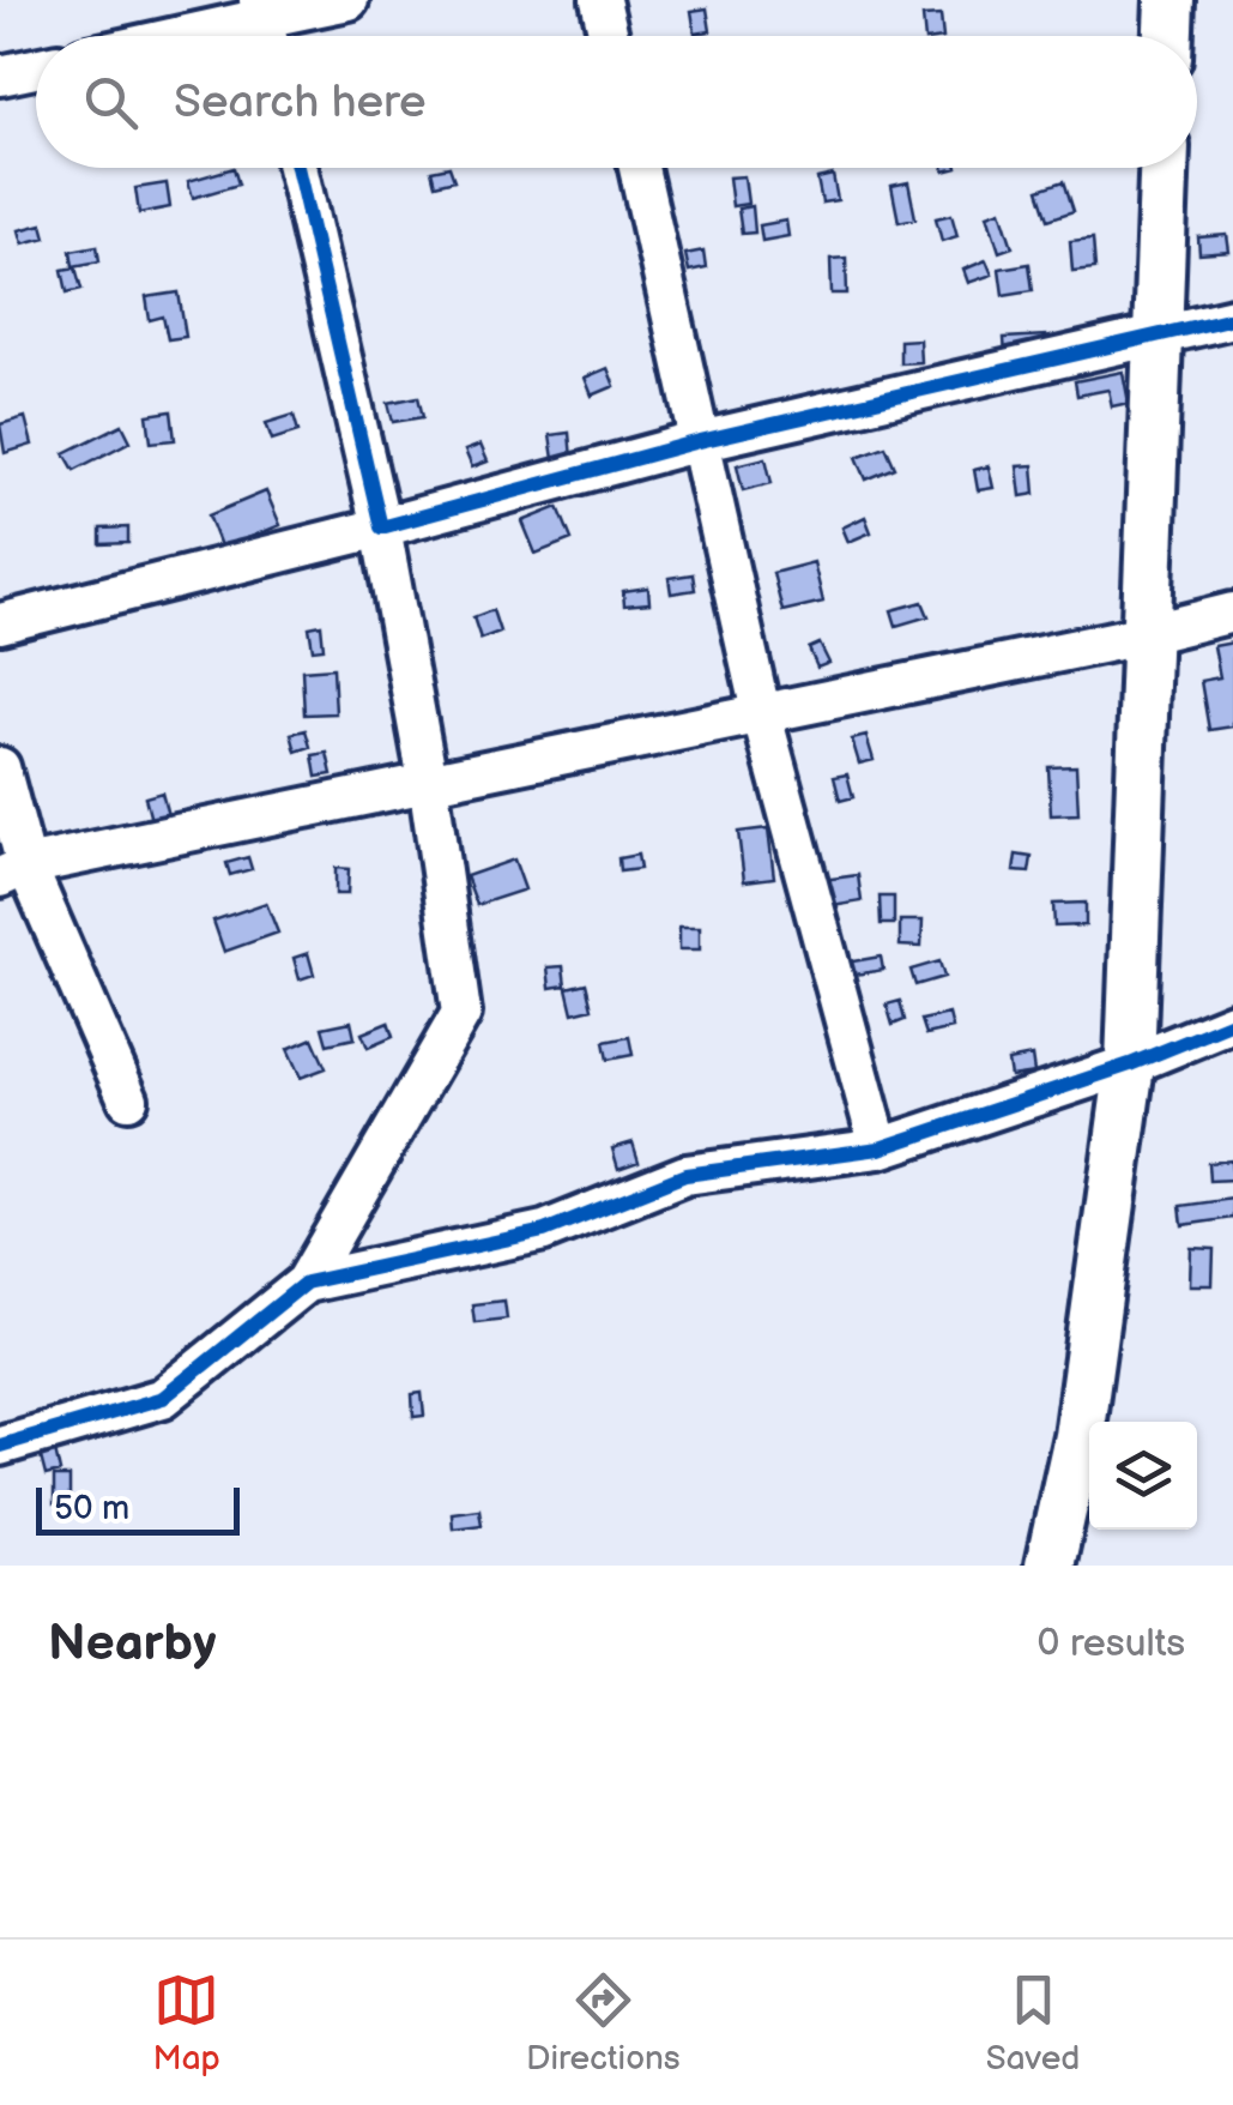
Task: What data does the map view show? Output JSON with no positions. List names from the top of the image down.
{
  "scale_bar": "50 m",
  "page": {
    "search": "Search here",
    "scale": "50 m",
    "heading": ["Nearby", "0 results"],
    "nav": ["Map", "Directions", "Saved"]
  }
}
